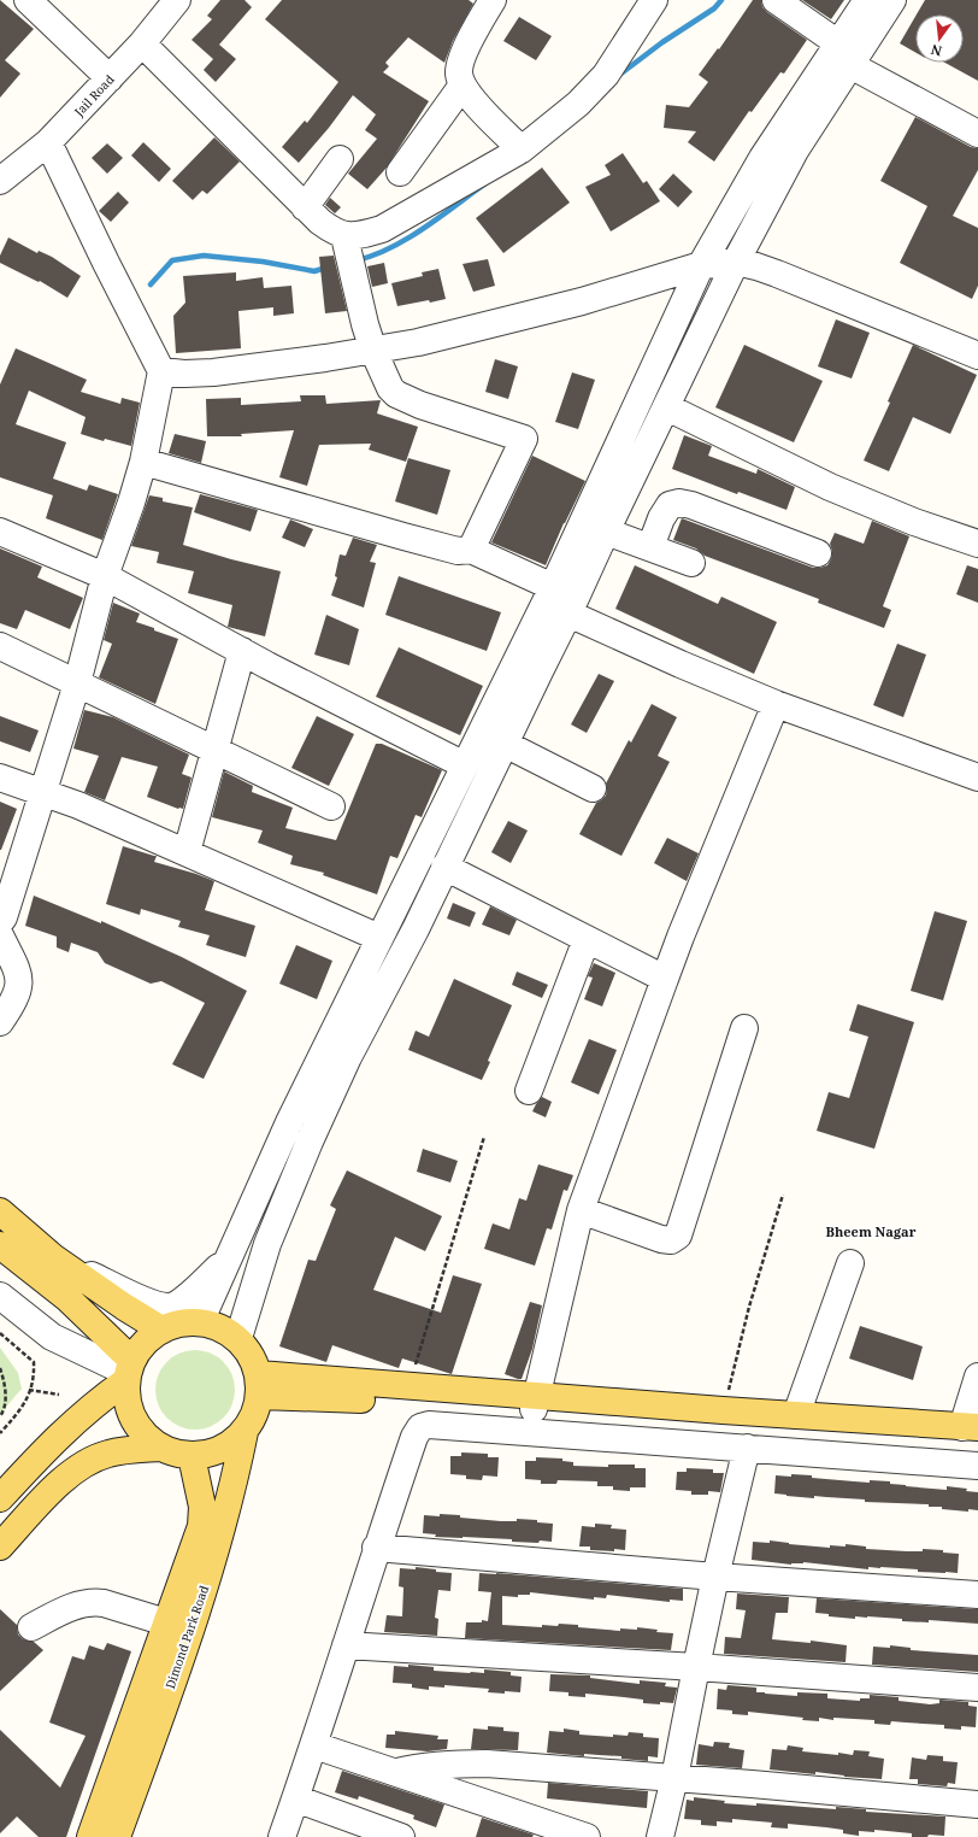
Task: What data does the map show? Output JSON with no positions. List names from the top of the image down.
{
  "streets": {
    "main road": ["Dimond Park Road"],
    "street": ["Jail Road"]
  },
  "districts": ["Bheem Nagar"],
  "north": "bottom"
}
